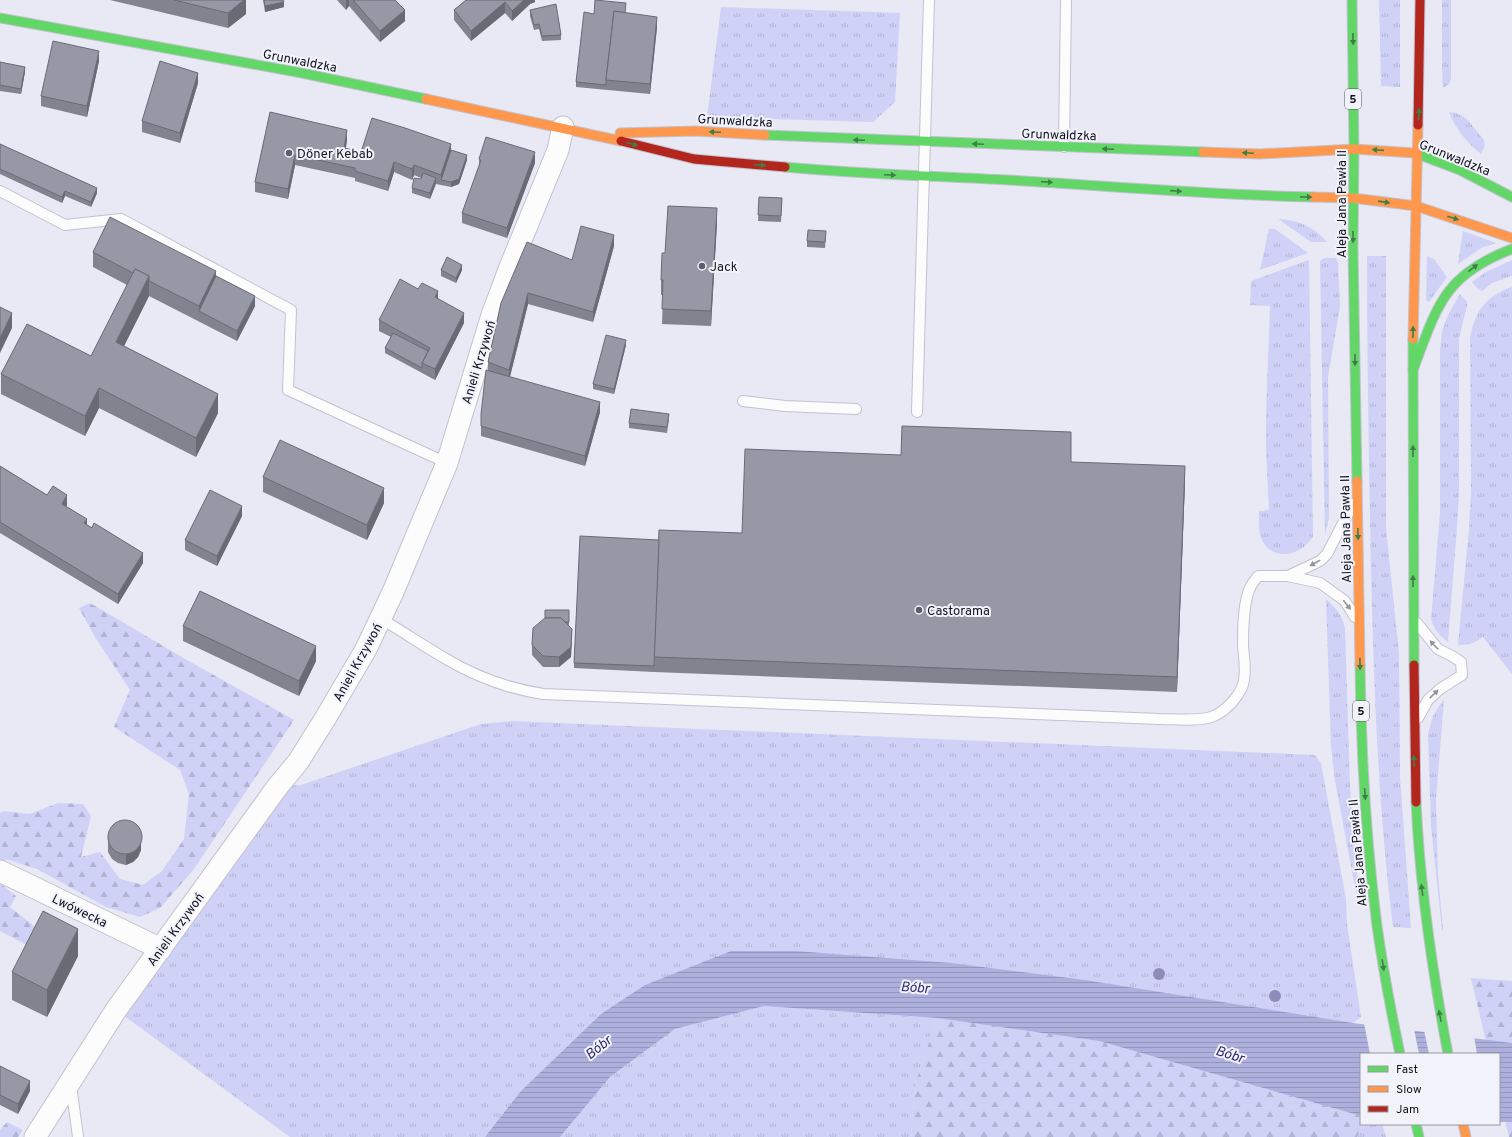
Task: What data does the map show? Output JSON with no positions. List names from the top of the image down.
{
  "streets": {
    "street": [
      "Grunwaldzka",
      "5",
      "Aleja Jana Pawła II",
      "Anieli Krzywoń",
      "Lwówecka"
    ]
  },
  "crossings": [
    ["Grunwaldzka", "Aleja Jana Pawła II"],
    ["Grunwaldzka", "Anieli Krzywoń"],
    ["Anieli Krzywoń", "Lwówecka"]
  ],
  "water": ["Bóbr"],
  "places": ["Döner Kebab", "Jack", "Castorama"],
  "legend": ["Fast", "Slow", "Jam"]
}
